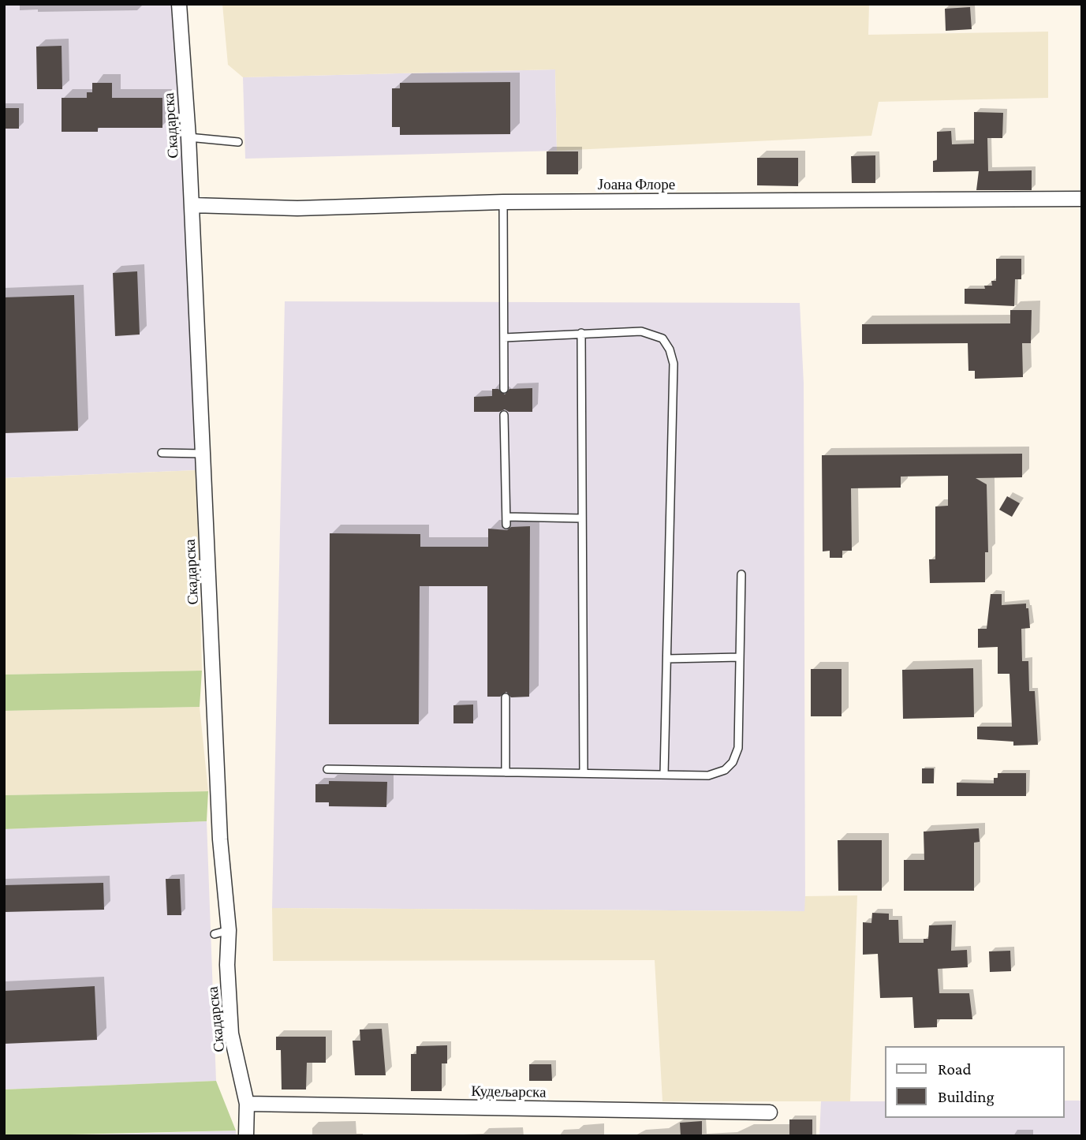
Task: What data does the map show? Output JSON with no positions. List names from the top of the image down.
{
  "streets": {
    "street": ["Скадарска", "Јоана Флоре", "Кудељарска"]
  },
  "crossings": [
    ["Скадарска", "Јоана Флоре"],
    ["Скадарска", "Кудељарска"]
  ],
  "legend": ["Road", "Building"]
}
